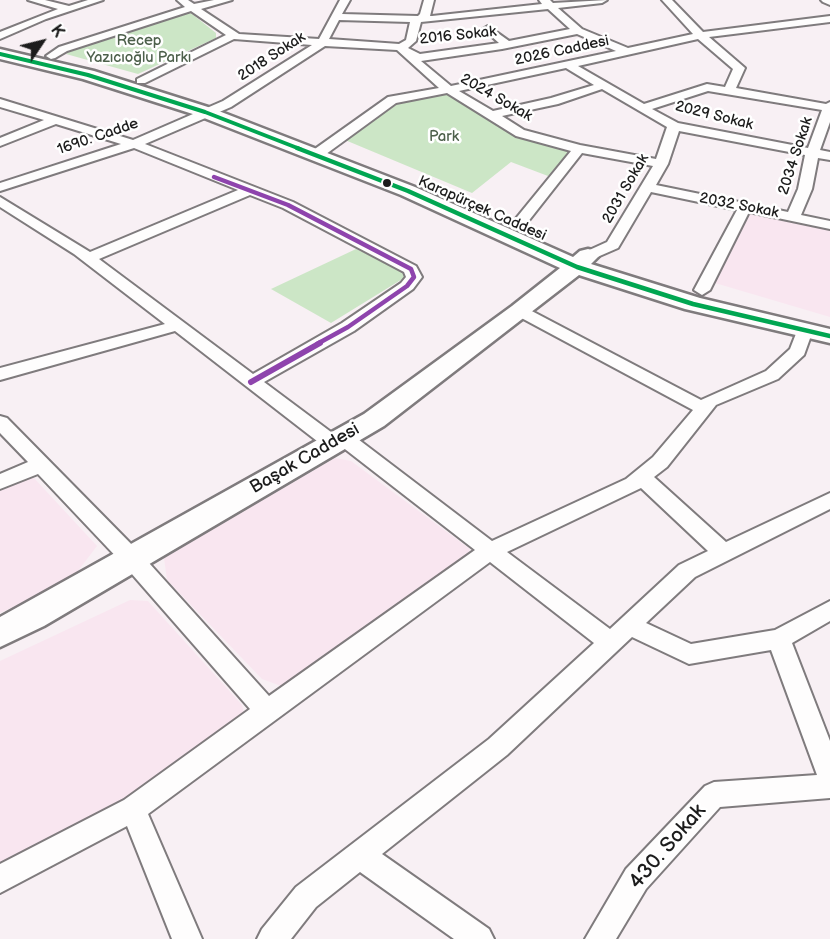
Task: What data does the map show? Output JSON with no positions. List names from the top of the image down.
{
  "streets": {
    "main road": ["Karapürçek Caddesi", "Başak Caddesi"],
    "street": [
      "2016 Sokak",
      "2026 Caddesi",
      "2018 Sokak",
      "2024 Sokak",
      "2029 Sokak",
      "1690. Cadde",
      "2034 Sokak",
      "2031 Sokak",
      "2032 Sokak",
      "430. Sokak"
    ]
  },
  "crossings": [
    ["2016 Sokak", "2018 Sokak"],
    ["2016 Sokak", "2024 Sokak"],
    ["2026 Caddesi", "2024 Sokak"],
    ["2026 Caddesi", "2029 Sokak"],
    ["2026 Caddesi", "Karapürçek Caddesi"],
    ["2018 Sokak", "1690. Cadde"],
    ["2018 Sokak", "Karapürçek Caddesi"],
    ["2024 Sokak", "2031 Sokak"],
    ["2029 Sokak", "2034 Sokak"],
    ["2029 Sokak", "2031 Sokak"],
    ["1690. Cadde", "Karapürçek Caddesi"],
    ["2034 Sokak", "2032 Sokak"],
    ["2031 Sokak", "2032 Sokak"],
    ["2031 Sokak", "Karapürçek Caddesi"],
    ["2031 Sokak", "Başak Caddesi"],
    ["Karapürçek Caddesi", "Başak Caddesi"]
  ],
  "parks": ["Recep Yazıcıoğlu Parkı", "Park"],
  "north": "top right"
}
